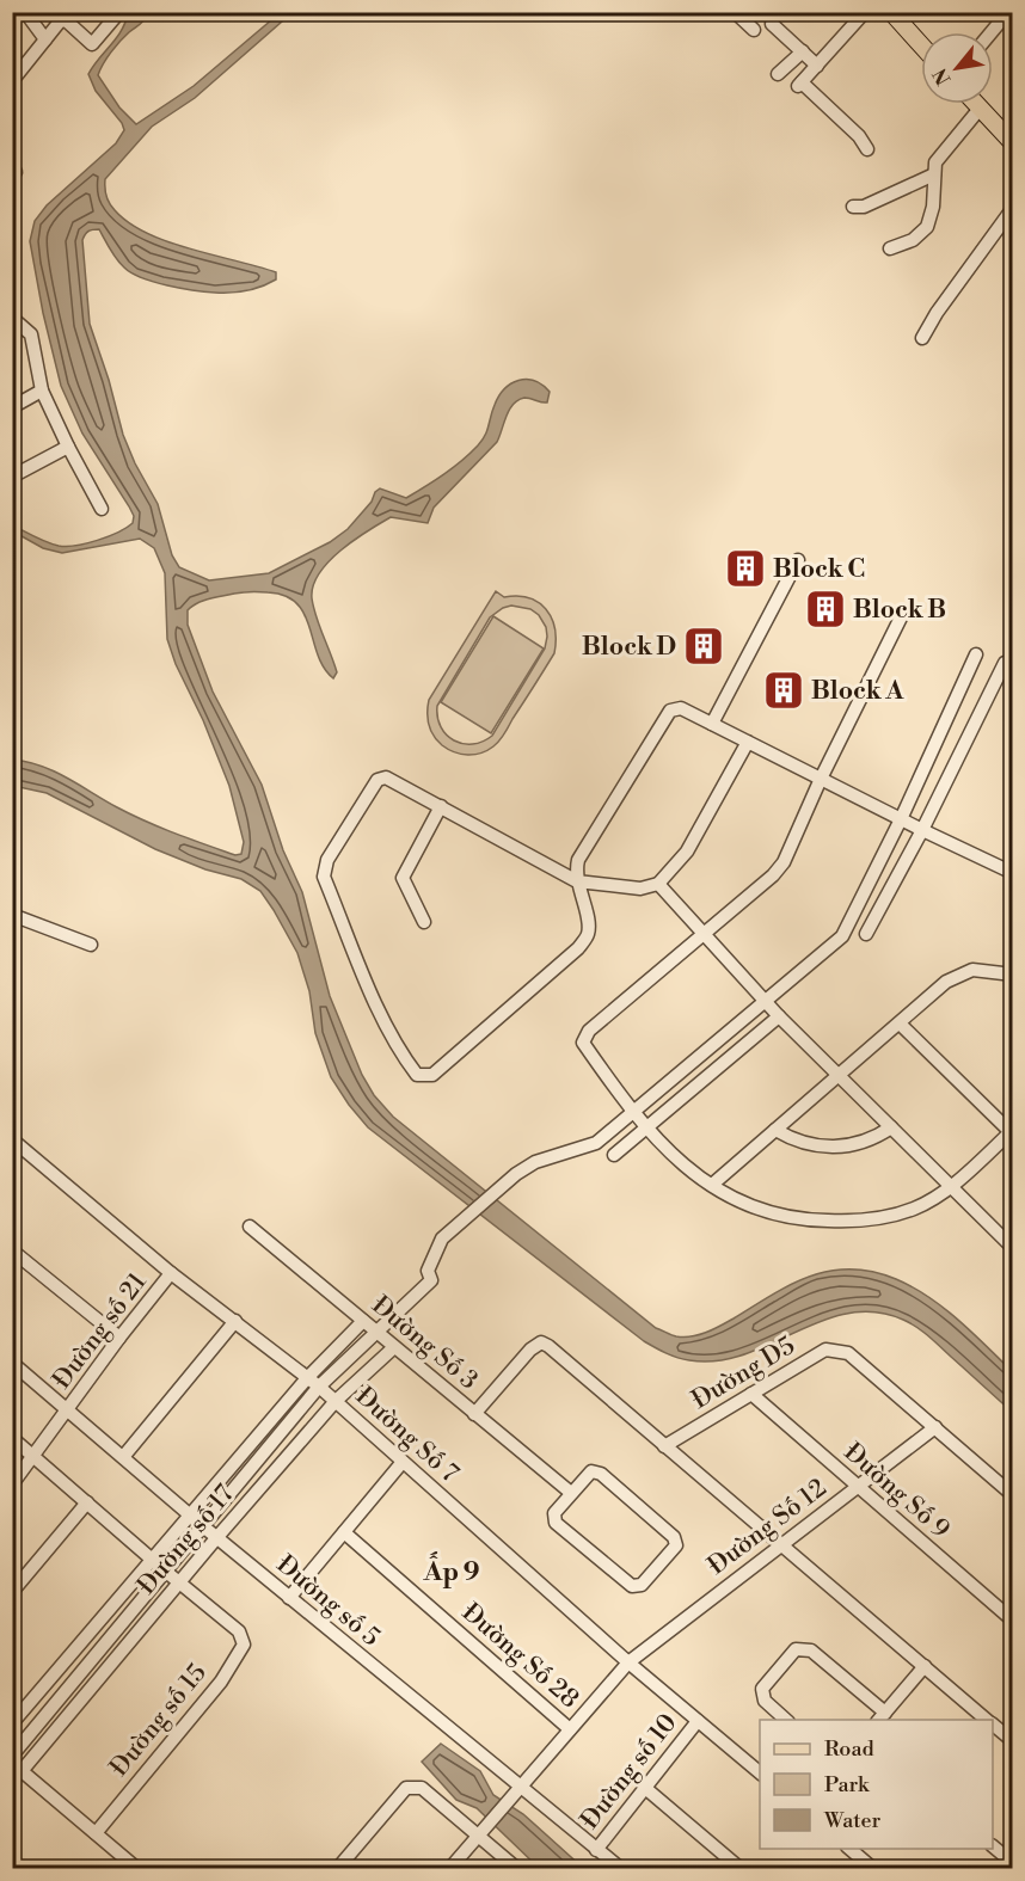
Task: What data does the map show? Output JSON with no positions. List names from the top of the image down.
{
  "streets": {
    "street": [
      "Đường số 21",
      "Đường Số 3",
      "Đường D5",
      "Đường Số 7",
      "Đường Số 9",
      "Đường Số 12",
      "Đường số 17",
      "Đường số 5",
      "Đường Số 28",
      "Đường số 15",
      "Đường số 10"
    ]
  },
  "crossings": [
    ["Đường số 21", "Đường Số 7"],
    ["Đường số 21", "Đường số 5"],
    ["Đường Số 3", "Đường số 17"],
    ["Đường D5", "Đường Số 9"],
    ["Đường D5", "Đường Số 12"],
    ["Đường Số 7", "Đường Số 12"],
    ["Đường Số 7", "Đường số 17"],
    ["Đường Số 7", "Đường số 10"],
    ["Đường Số 9", "Đường Số 12"],
    ["Đường Số 12", "Đường số 5"],
    ["Đường Số 12", "Đường Số 28"],
    ["Đường số 17", "Đường số 5"],
    ["Đường số 17", "Đường số 15"],
    ["Đường số 5", "Đường số 10"]
  ],
  "districts": ["Ấp 9"],
  "places": {
    "building": [
      "Block C",
      "Block B",
      "Block D",
      "Block A"
    ]
  },
  "legend": ["Road", "Park", "Water"],
  "north": "bottom left"
}
